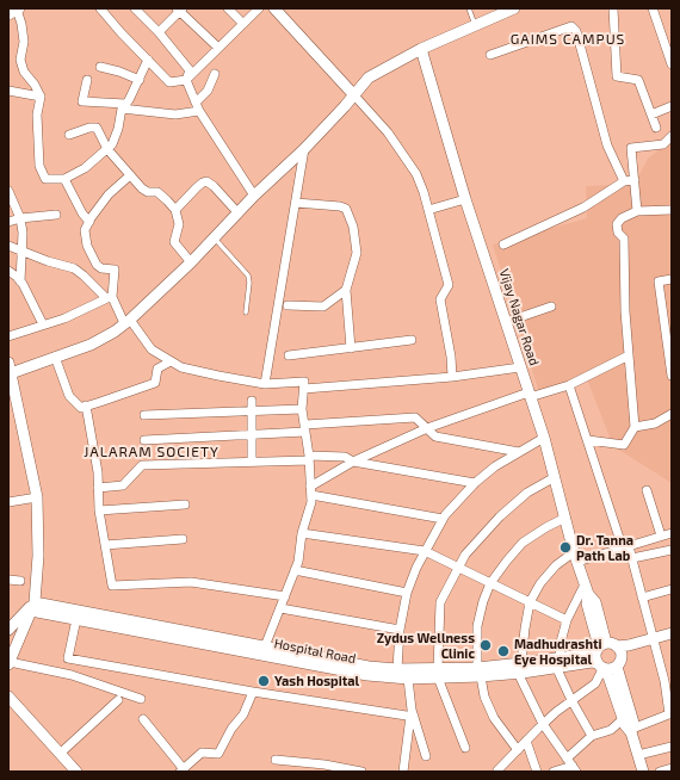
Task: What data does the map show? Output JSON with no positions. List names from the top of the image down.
{
  "streets": {
    "street": ["Vijay Nagar Road", "Hospital Road"]
  },
  "crossings": [
    ["Vijay Nagar Road", "Hospital Road"]
  ],
  "districts": ["GAIMS CAMPUS", "JALARAM SOCIETY"],
  "places": [
    "Dr. Tanna Path Lab",
    "Zydus Wellness Clinic",
    "Madhudrashti Eye Hospital",
    "Yash Hospital"
  ]
}
